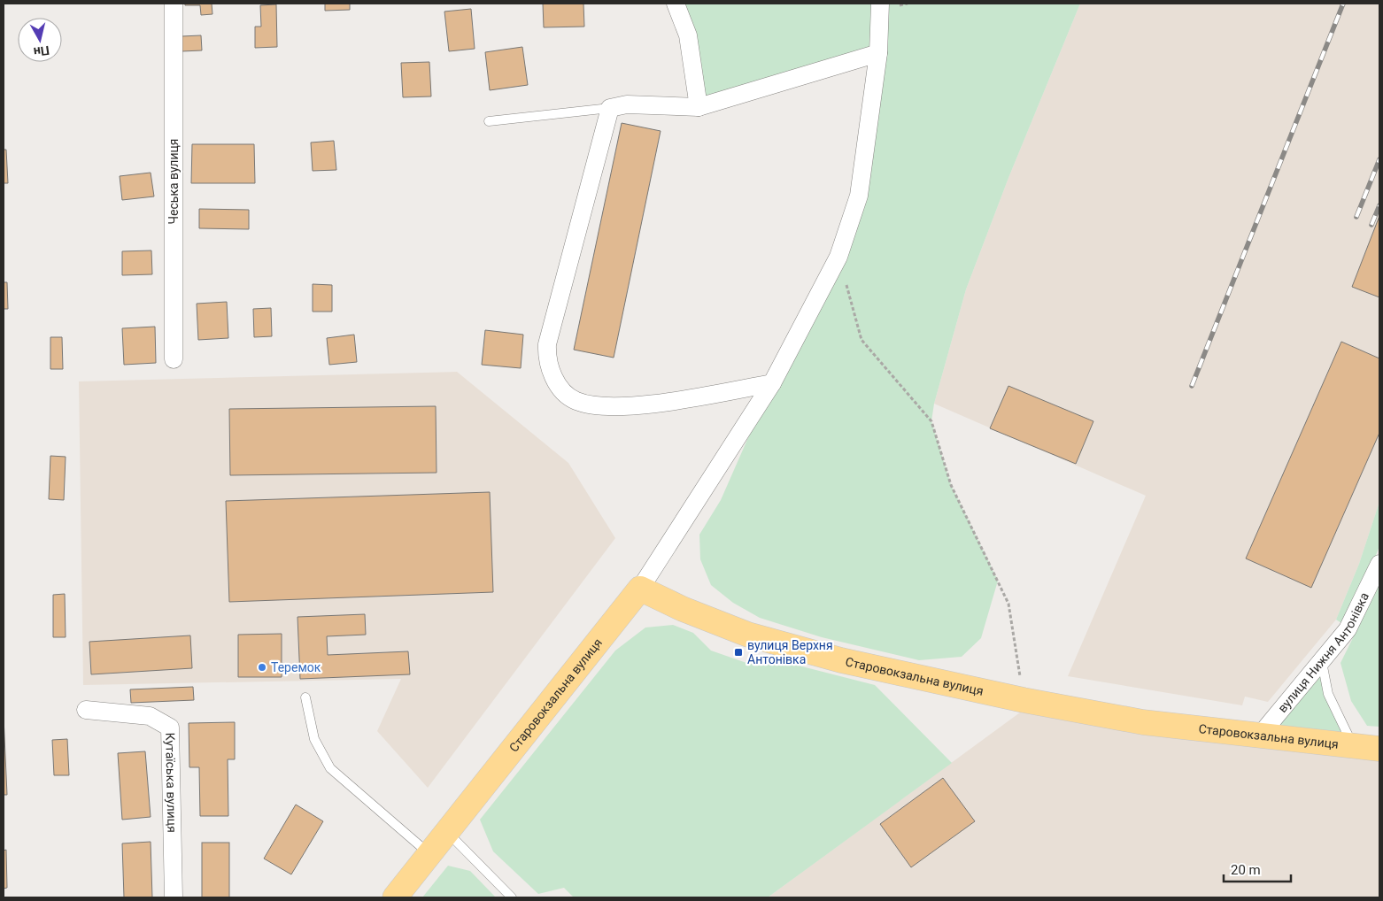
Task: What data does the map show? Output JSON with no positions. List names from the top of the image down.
{
  "streets": {
    "main road": ["Старовокзальна вулиця"],
    "street": ["Чеська вулиця", "вулиця Нижня Антонівка", "Кутаїська вулиця"]
  },
  "crossings": [
    ["вулиця Нижня Антонівка", "Старовокзальна вулиця"]
  ],
  "places": {
    "transit": ["вулиця Верхня Антонівка"],
    "other": ["Теремок"]
  },
  "scale_bar": "20 m",
  "north": "bottom"
}
